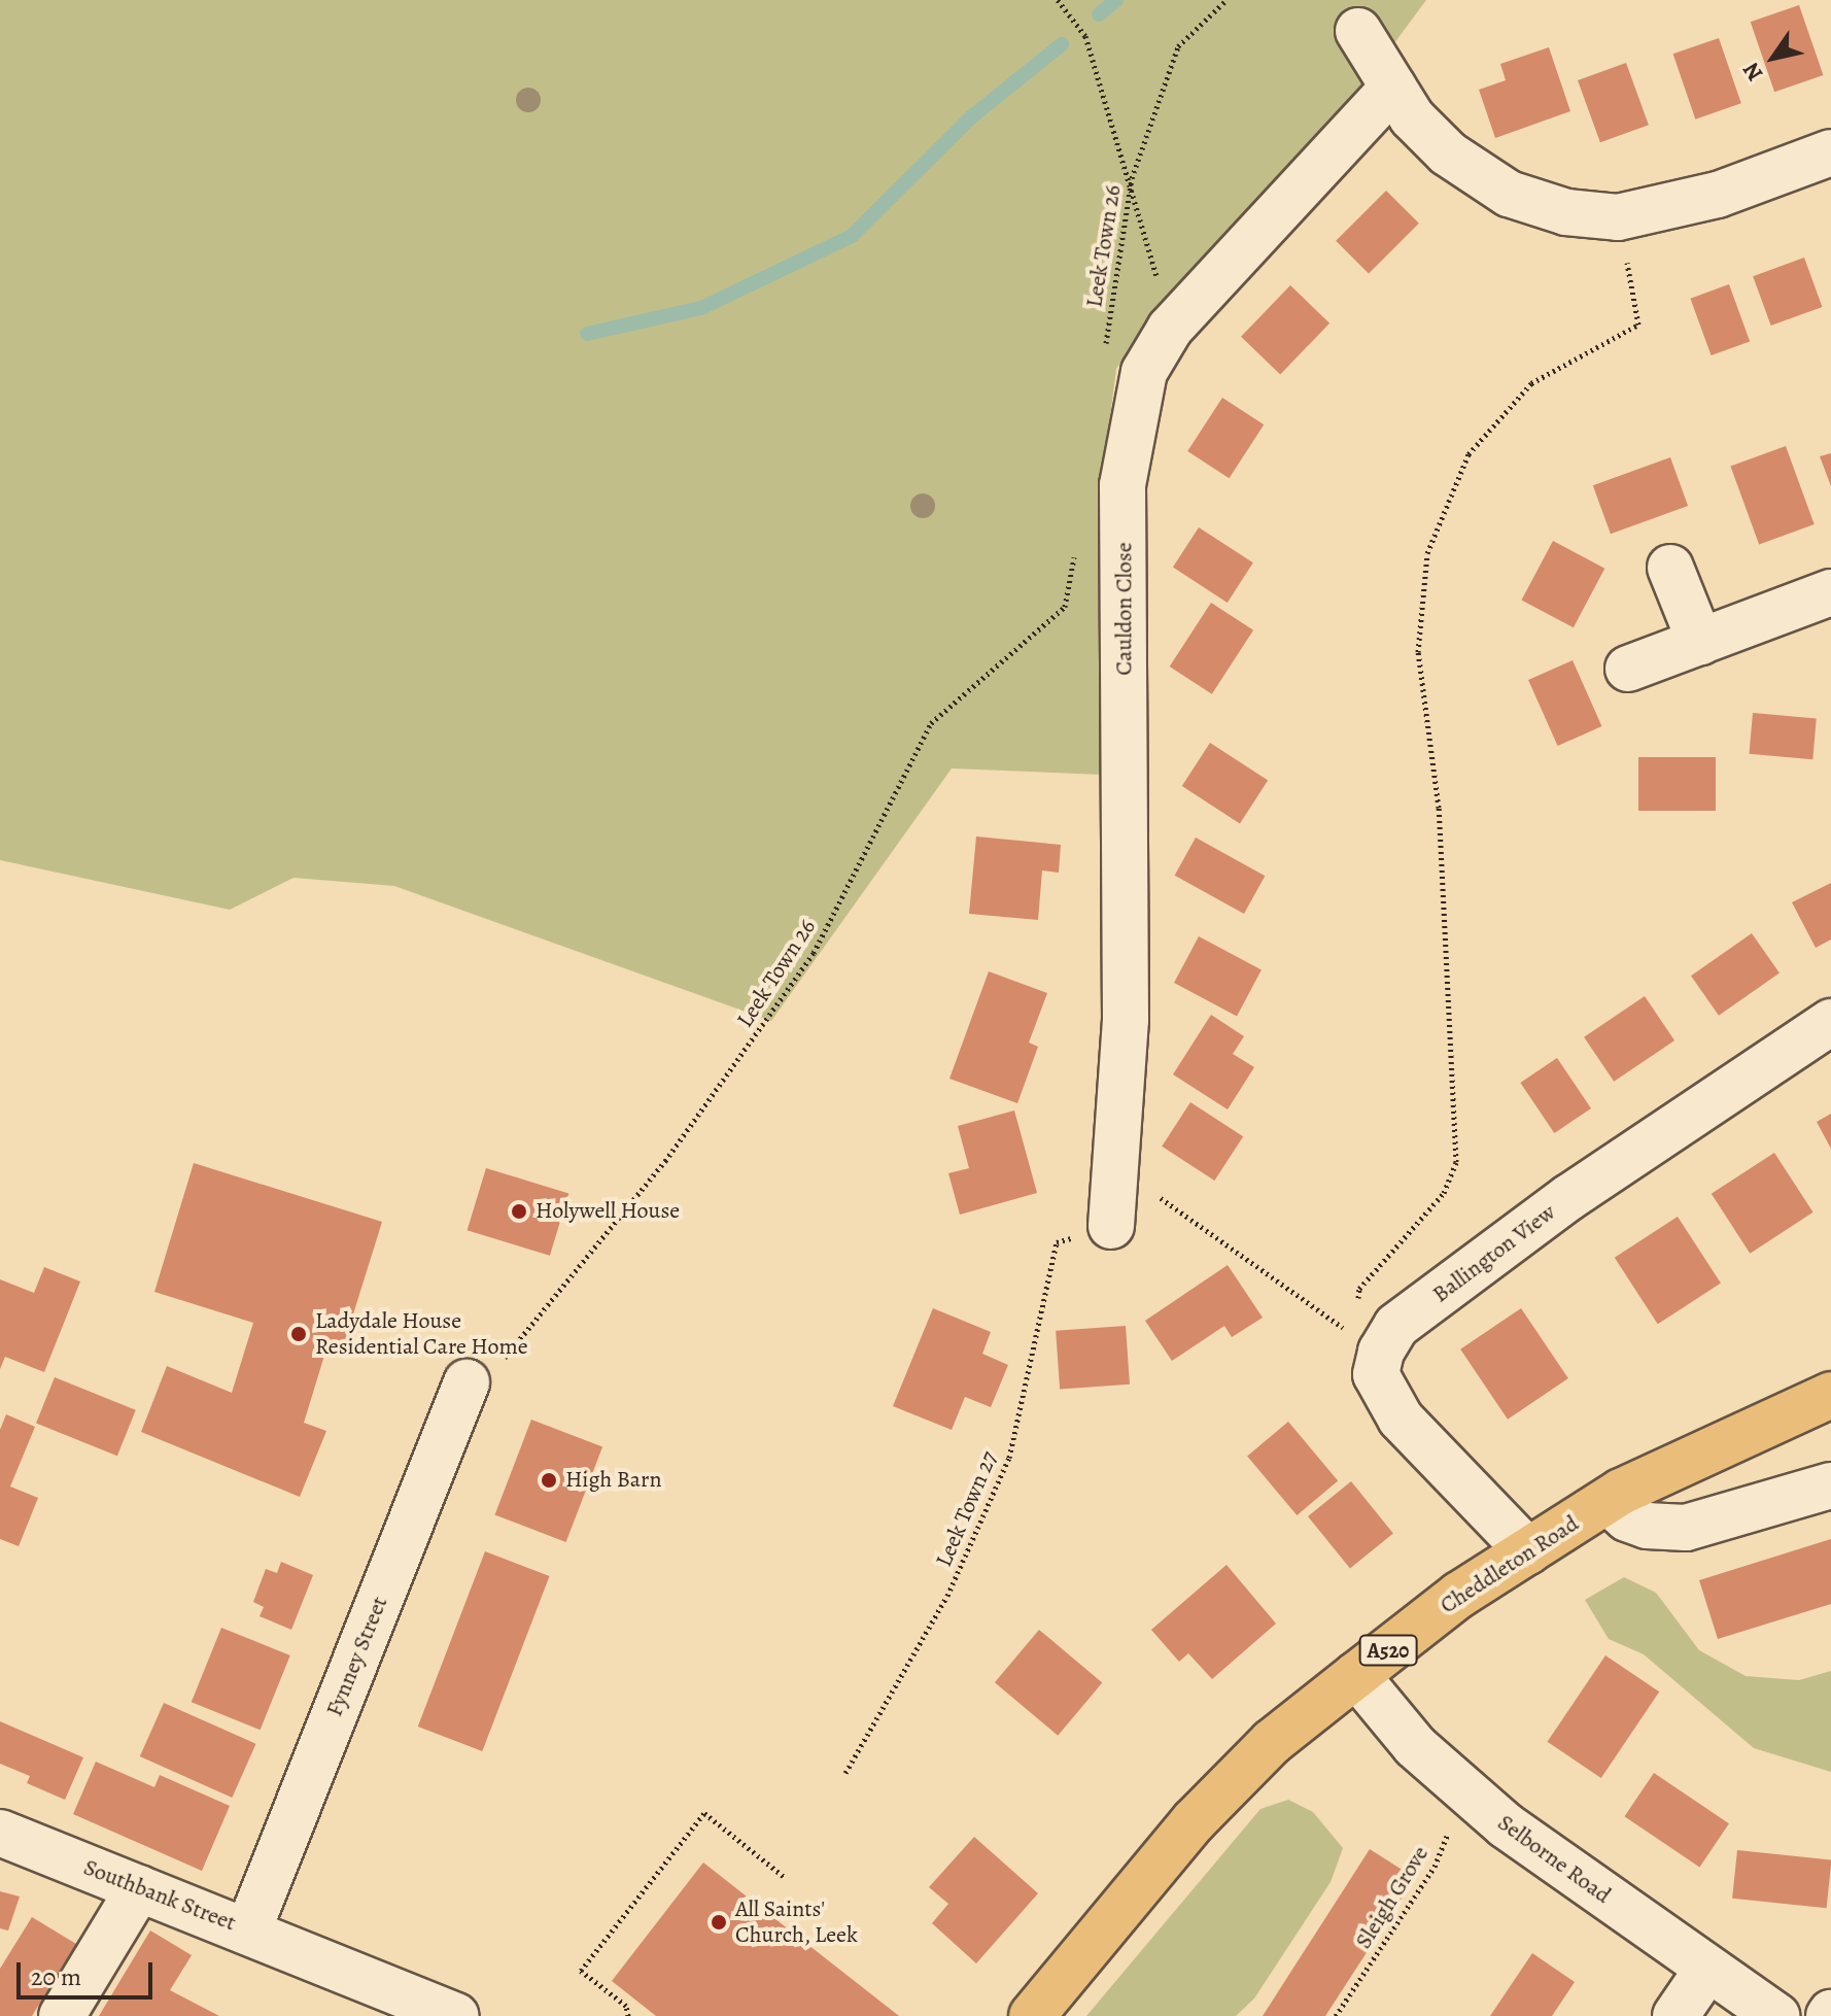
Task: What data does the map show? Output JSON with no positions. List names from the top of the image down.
{
  "streets": {
    "highway": ["Cheddleton Road", "A520"],
    "street": [
      "Cauldon Close",
      "Ballington View",
      "Fynney Street",
      "Selborne Road",
      "Southbank Street"
    ],
    "path": ["Leek Town 26", "Leek Town 27", "Sleigh Grove"]
  },
  "crossings": [
    ["Leek Town 26", "Fynney Street"],
    ["Cauldon Close", "Leek Town 27"],
    ["Cheddleton Road", "Selborne Road"],
    ["Fynney Street", "Southbank Street"],
    ["Selborne Road", "Sleigh Grove"]
  ],
  "places": [
    "Holywell House",
    "Ladydale House Residential Care Home",
    "High Barn",
    "All Saints' Church, Leek"
  ],
  "scale_bar": "20 m",
  "north": "bottom left"
}
